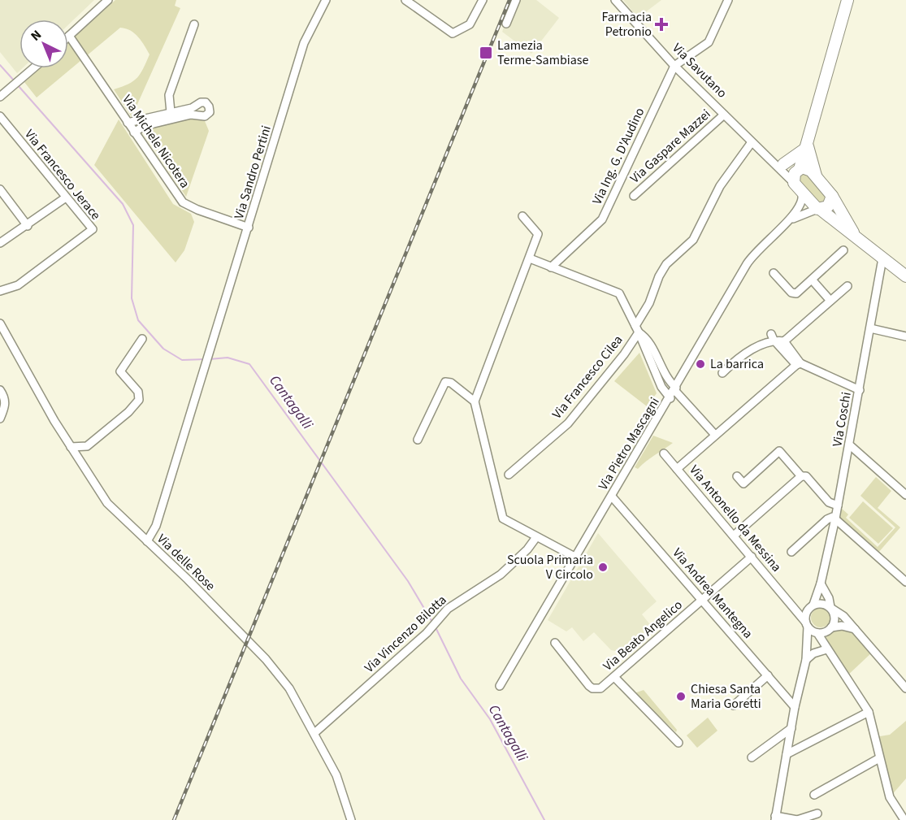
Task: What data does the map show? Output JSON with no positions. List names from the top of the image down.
{
  "streets": {
    "street": [
      "Via Savutano",
      "Via Michele Nicotera",
      "Via Gaspare Mazzei",
      "Via Ing. G. D'Audino",
      "Via Sandro Pertini",
      "Via Francesco Jerace",
      "Via Francesco Cilea",
      "Via Coschi",
      "Via Pietro Mascagni",
      "Via Antonello da Messina",
      "Via delle Rose",
      "Via Andrea Mantegna",
      "Via Vincenzo Bilotta",
      "Via Beato Angelico"
    ]
  },
  "crossings": [
    ["Via Savutano", "Via Gaspare Mazzei"],
    ["Via Savutano", "Via Ing. G. D'Audino"],
    ["Via Savutano", "Via Francesco Cilea"],
    ["Via Michele Nicotera", "Via Sandro Pertini"],
    ["Via Sandro Pertini", "Via delle Rose"],
    ["Via Coschi", "Via Antonello da Messina"],
    ["Via Pietro Mascagni", "Via Andrea Mantegna"],
    ["Via Antonello da Messina", "Via Beato Angelico"],
    ["Via delle Rose", "Via Vincenzo Bilotta"],
    ["Via Andrea Mantegna", "Via Beato Angelico"]
  ],
  "water": ["Cantagalli"],
  "places": {
    "health": ["Farmacia Petronio"],
    "transit": ["Lamezia Terme-Sambiase"],
    "other": ["La barrica", "Scuola Primaria V Circolo", "Chiesa Santa Maria Goretti"]
  },
  "north": "top left"
}
